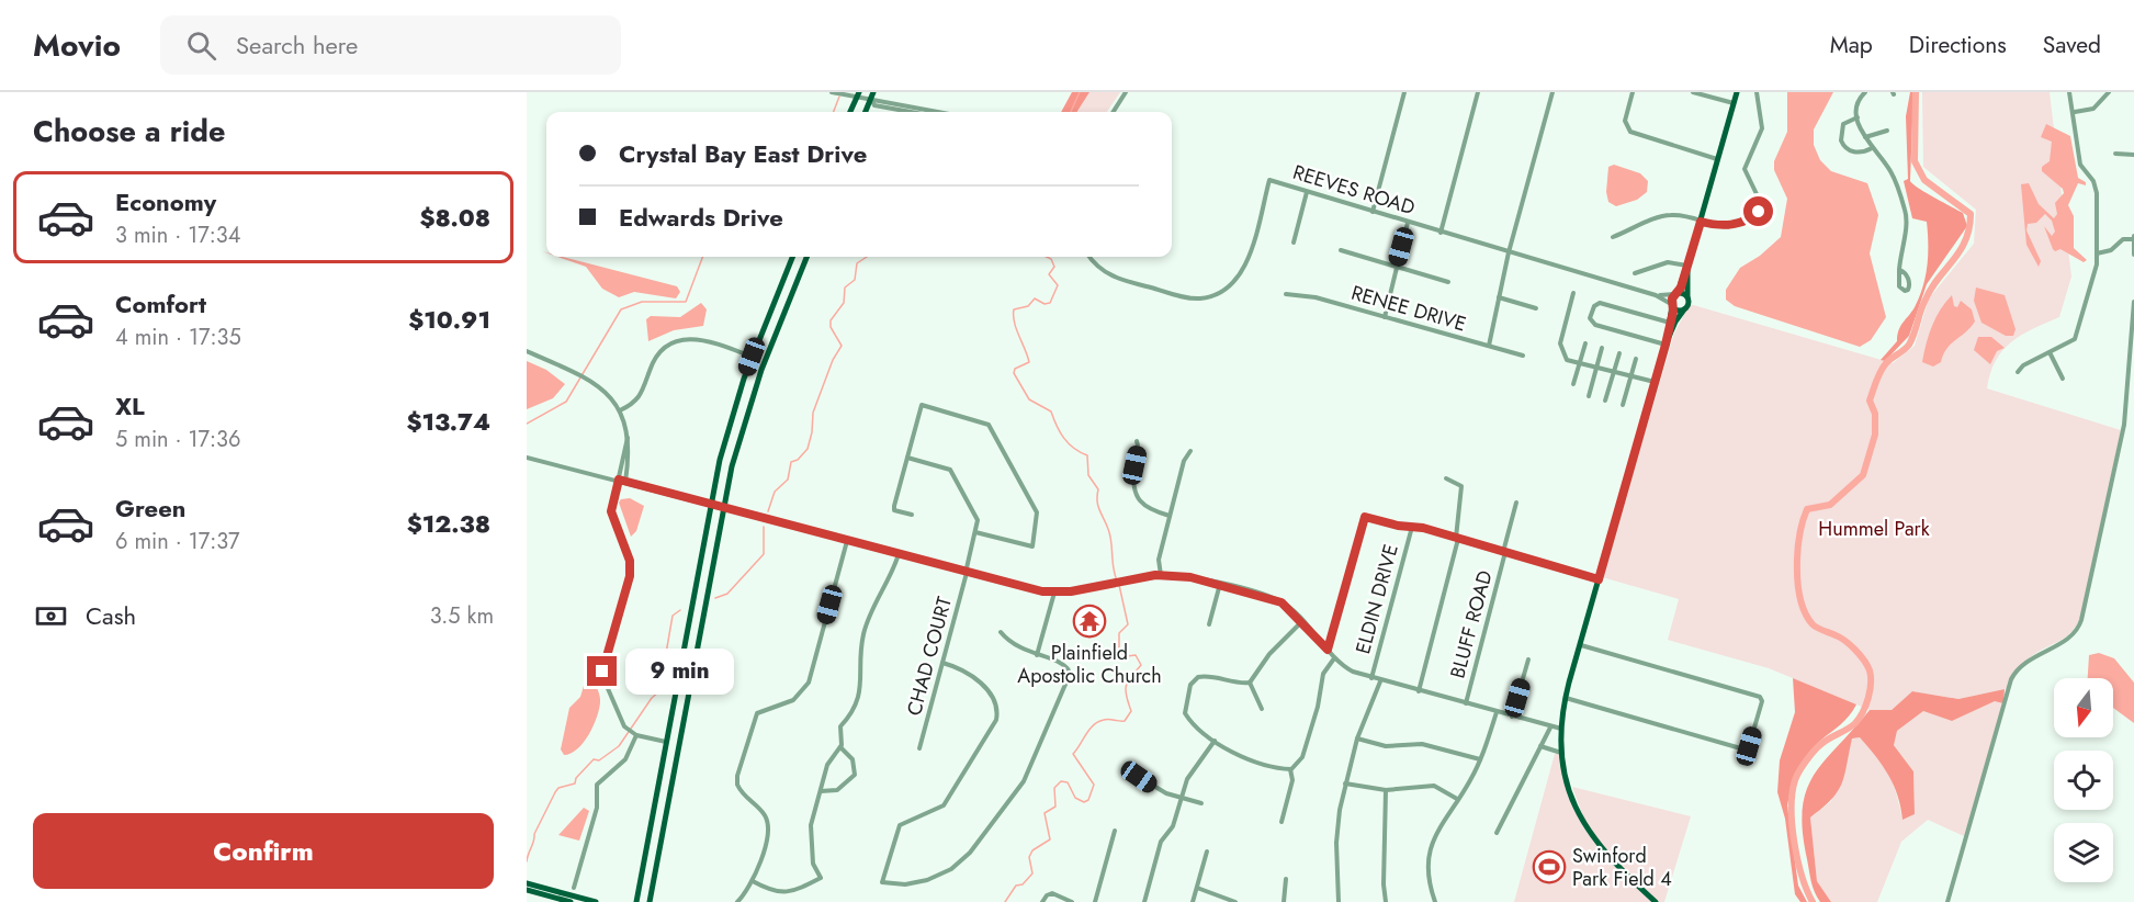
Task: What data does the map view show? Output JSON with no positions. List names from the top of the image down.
{
  "streets": {
    "street": [
      "REEVES ROAD",
      "RENEE DRIVE",
      "ELDIN DRIVE",
      "BLUFF ROAD",
      "CHAD COURT"
    ]
  },
  "parks": ["Hummel Park"],
  "places": {
    "temple": ["Plainfield Apostolic Church"],
    "sports": ["Swinford Park Field 4"]
  },
  "north": "bottom",
  "page": {
    "header": "Movio",
    "search": "Search here",
    "nav": ["Map", "Directions", "Saved"],
    "heading": "Choose a ride",
    "banner": ["Crystal Bay East Drive", "Edwards Drive"],
    "list": [
      {
        "name": "Economy",
        "note": "3 min · 17:34",
        "value": "$8.08"
      },
      {
        "name": "Comfort",
        "note": "4 min · 17:35",
        "value": "$10.91"
      },
      {
        "name": "XL",
        "note": "5 min · 17:36",
        "value": "$13.74"
      },
      {
        "name": "Green",
        "note": "6 min · 17:37",
        "value": "$12.38"
      }
    ],
    "pay": ["Cash", "3.5 km"],
    "bubble": "9 min",
    "buttons": "Confirm"
  }
}
